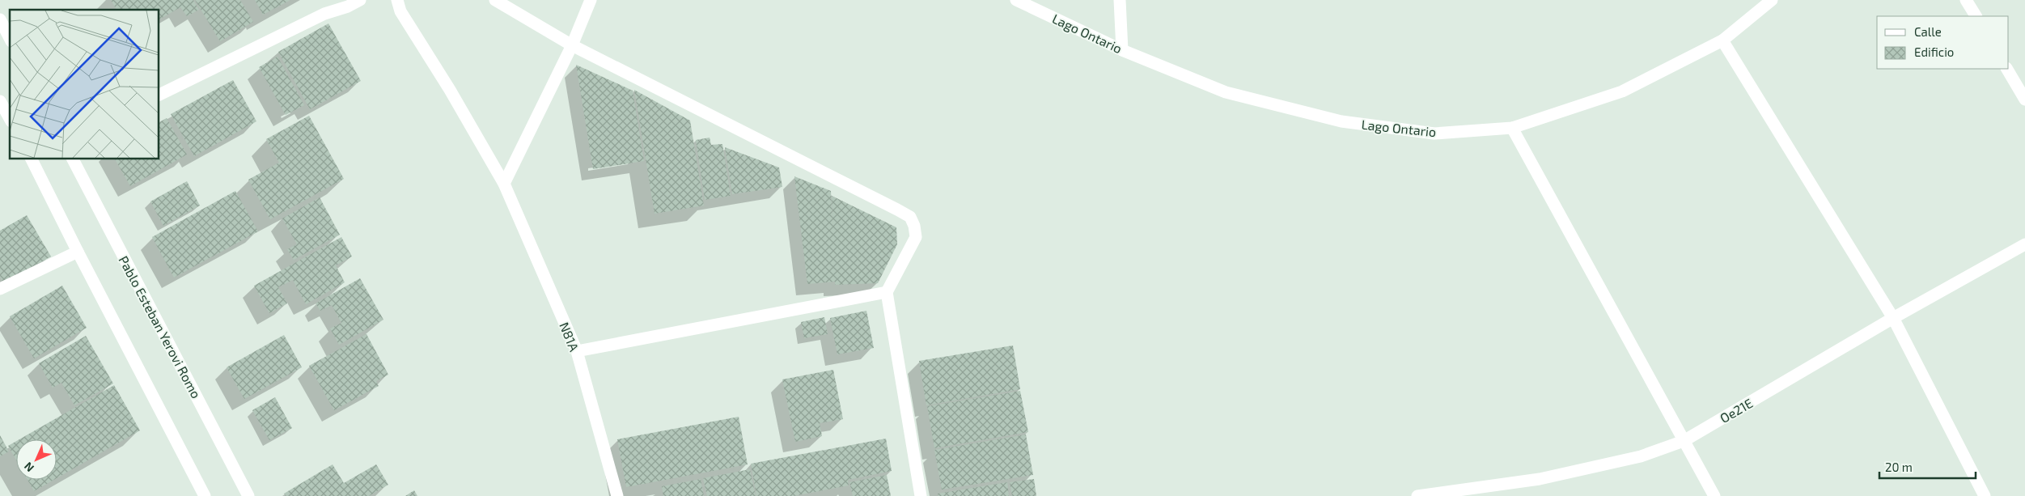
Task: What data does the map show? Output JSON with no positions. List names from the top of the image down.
{
  "streets": {
    "street": [
      "Lago Ontario",
      "Pablo Esteban Yerovi Romo",
      "N81A",
      "Oe21E"
    ]
  },
  "legend": ["Calle", "Edificio"],
  "scale_bar": "20 m",
  "north": "bottom left"
}
